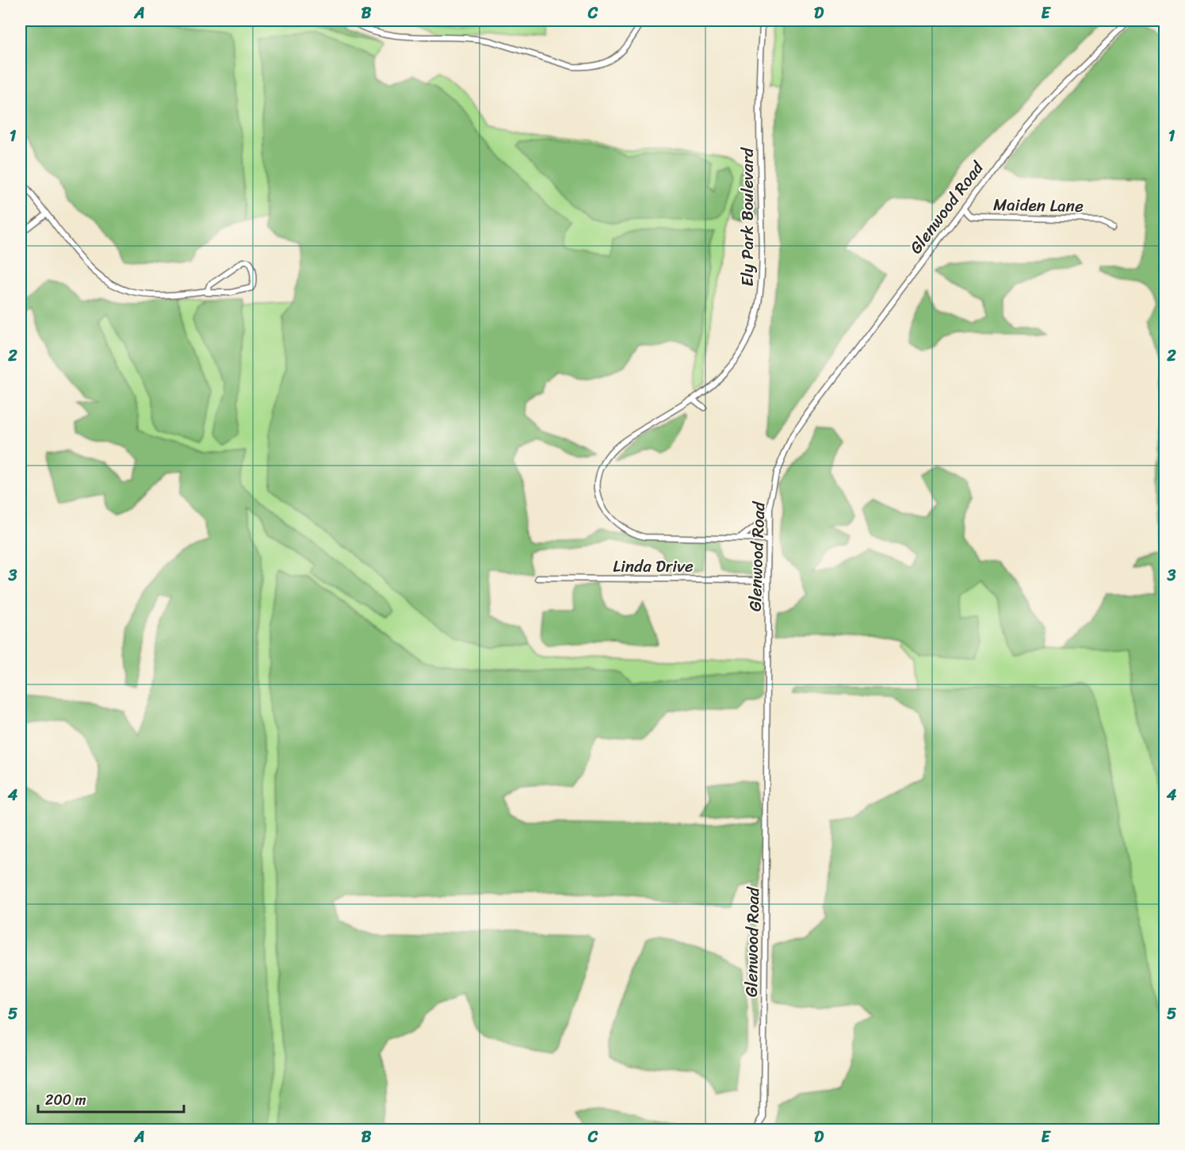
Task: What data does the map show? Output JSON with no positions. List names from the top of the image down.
{
  "streets": {
    "street": [
      "Maiden Lane",
      "Glenwood Road",
      "Ely Park Boulevard",
      "Linda Drive"
    ]
  },
  "crossings": [
    ["Maiden Lane", "Glenwood Road"],
    ["Glenwood Road", "Ely Park Boulevard"],
    ["Glenwood Road", "Linda Drive"]
  ],
  "scale_bar": "200 m",
  "grid": {
    "columns": [
      "A",
      "B",
      "C",
      "D",
      "E"
    ],
    "rows": [
      "1",
      "2",
      "3",
      "4",
      "5"
    ]
  }
}
